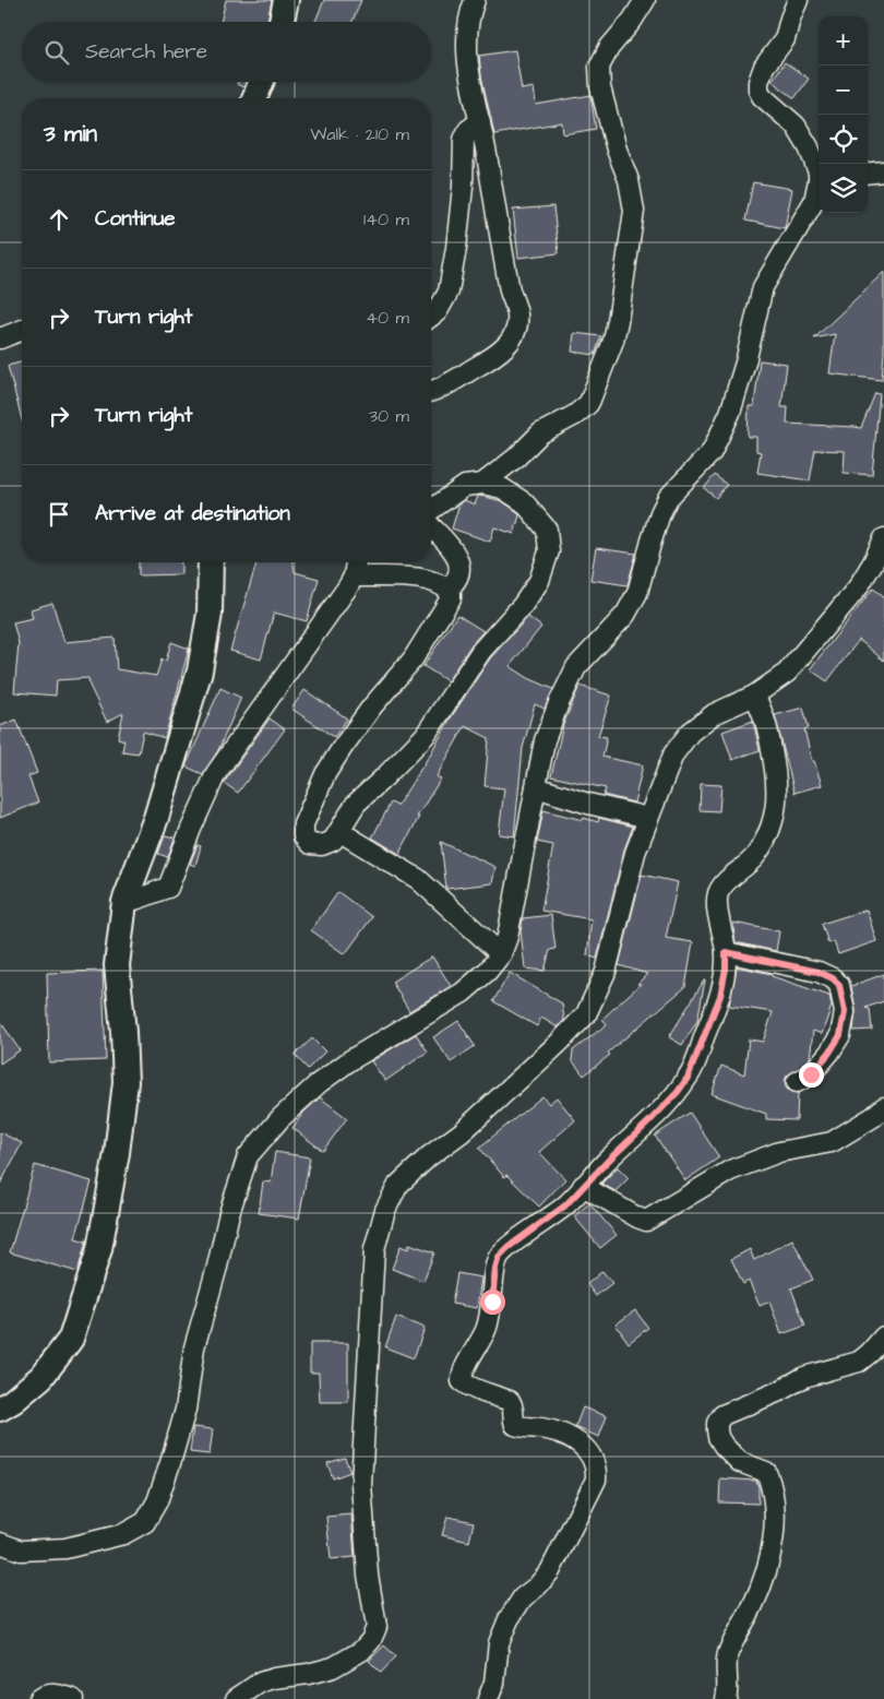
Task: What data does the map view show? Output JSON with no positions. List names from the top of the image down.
{
  "page": {
    "map_buttons": ["+", "−"],
    "search": "Search here",
    "heading": ["3 min", "Walk · 210 m"],
    "list": [
      ["Continue", "140 m"],
      ["Turn right", "40 m"],
      ["Turn right", "30 m"],
      "Arrive at destination"
    ]
  }
}
